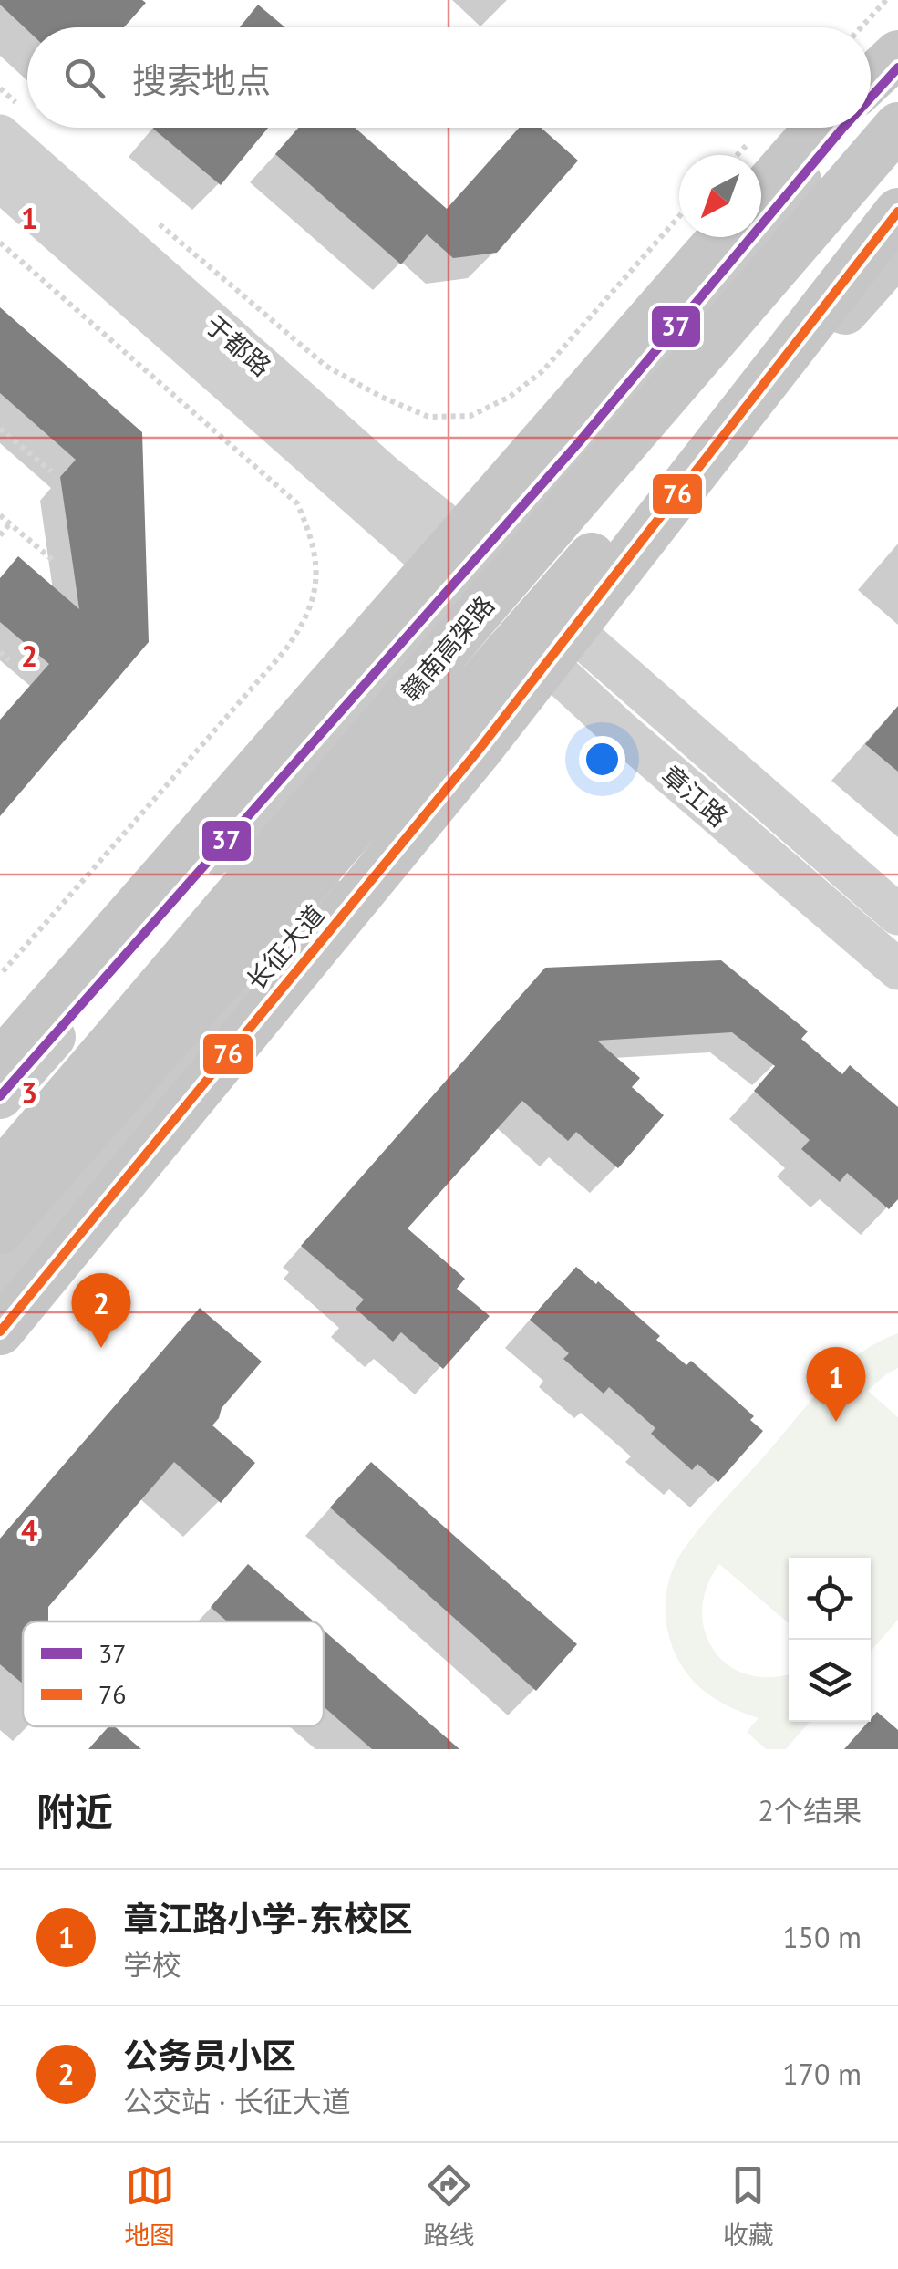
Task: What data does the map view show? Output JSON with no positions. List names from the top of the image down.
{
  "streets": {
    "highway": ["赣南高架路"],
    "main road": ["于都路", "章江路", "长征大道"]
  },
  "crossings": [
    ["于都路", "章江路"],
    ["章江路", "长征大道"]
  ],
  "lines": ["transit line 37", "transit line 76"],
  "legend": ["37", "76"],
  "north": "bottom left",
  "page": {
    "search": "搜索地点",
    "pins": ["2", "1"],
    "heading": ["附近", "2个结果"],
    "list": [
      {
        "mark": "1",
        "name": "章江路小学-东校区",
        "note": "学校",
        "value": "150 m"
      },
      {
        "mark": "2",
        "name": "公务员小区",
        "note": "公交站 · 长征大道",
        "value": "170 m"
      }
    ],
    "nav": ["地图", "路线", "收藏"]
  },
  "grid": {
    "rows": [
      "1",
      "2",
      "3",
      "4"
    ]
  }
}
